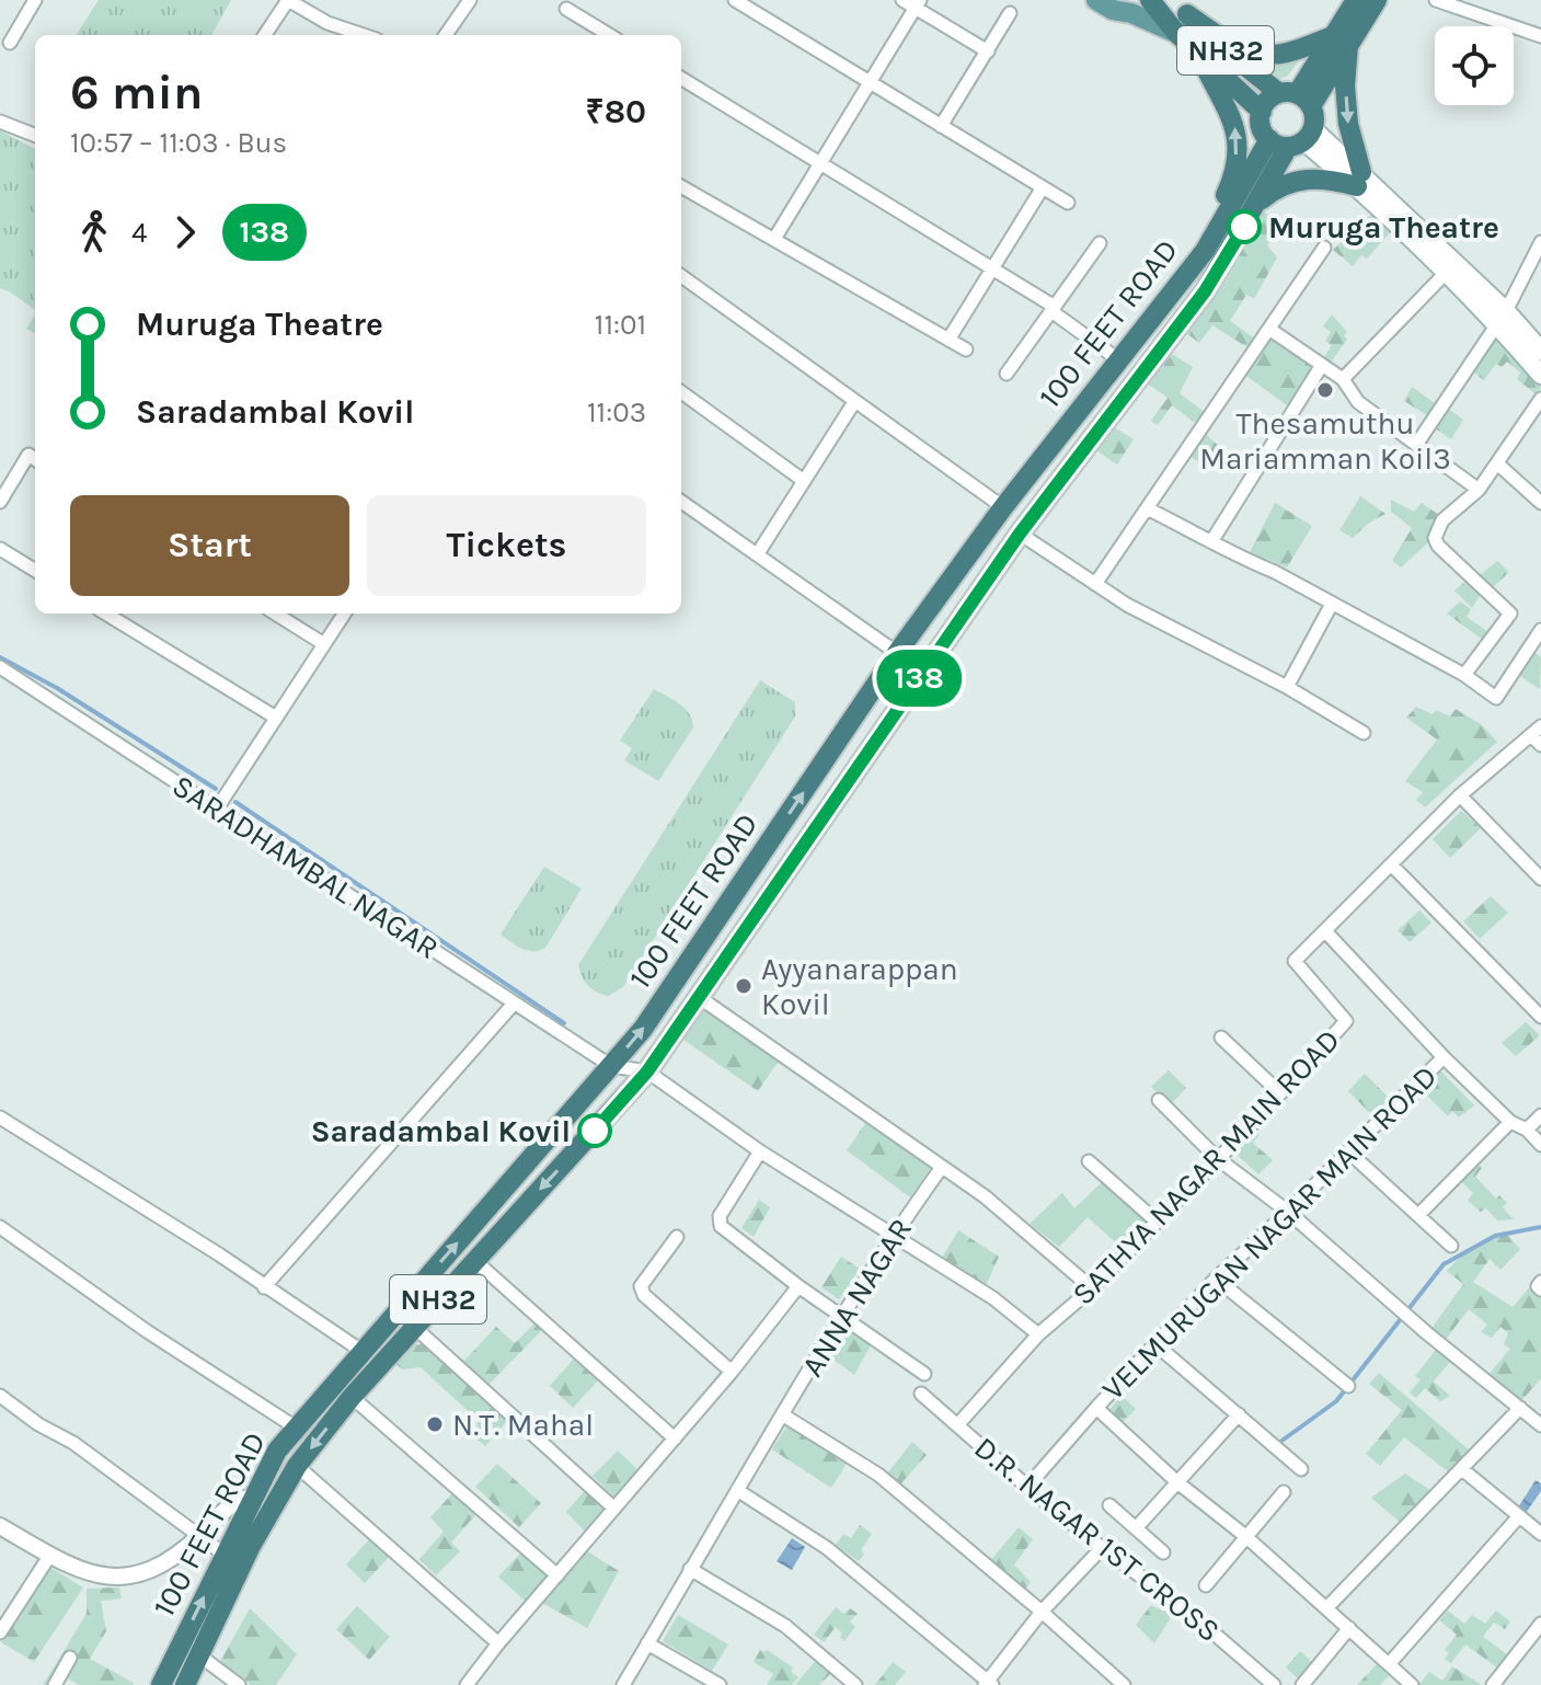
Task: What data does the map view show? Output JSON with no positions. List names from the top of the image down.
{
  "streets": {
    "highway": ["NH32", "100 FEET ROAD"],
    "street": [
      "SARADHAMBAL NAGAR",
      "SATHYA NAGAR MAIN ROAD",
      "VELMURUGAN NAGAR MAIN ROAD",
      "ANNA NAGAR",
      "D.R. NAGAR 1ST CROSS"
    ]
  },
  "crossings": [
    ["100 FEET ROAD", "SARADHAMBAL NAGAR"],
    ["SATHYA NAGAR MAIN ROAD", "D.R. NAGAR 1ST CROSS"],
    ["VELMURUGAN NAGAR MAIN ROAD", "D.R. NAGAR 1ST CROSS"]
  ],
  "places": [
    "Muruga Theatre",
    "Thesamuthu Mariamman Koil3",
    "Ayyanarappan Kovil",
    "Saradambal Kovil",
    "N.T. Mahal"
  ],
  "lines": ["bus line 138"],
  "page": {
    "on_map": "138",
    "heading": ["6 min", "10:57 – 11:03 · Bus", "₹80"],
    "legs": ["4", "138"],
    "list": [
      {
        "name": "Muruga Theatre",
        "value": "11:01"
      },
      {
        "name": "Saradambal Kovil",
        "value": "11:03"
      }
    ],
    "buttons": ["Start", "Tickets"]
  }
}
